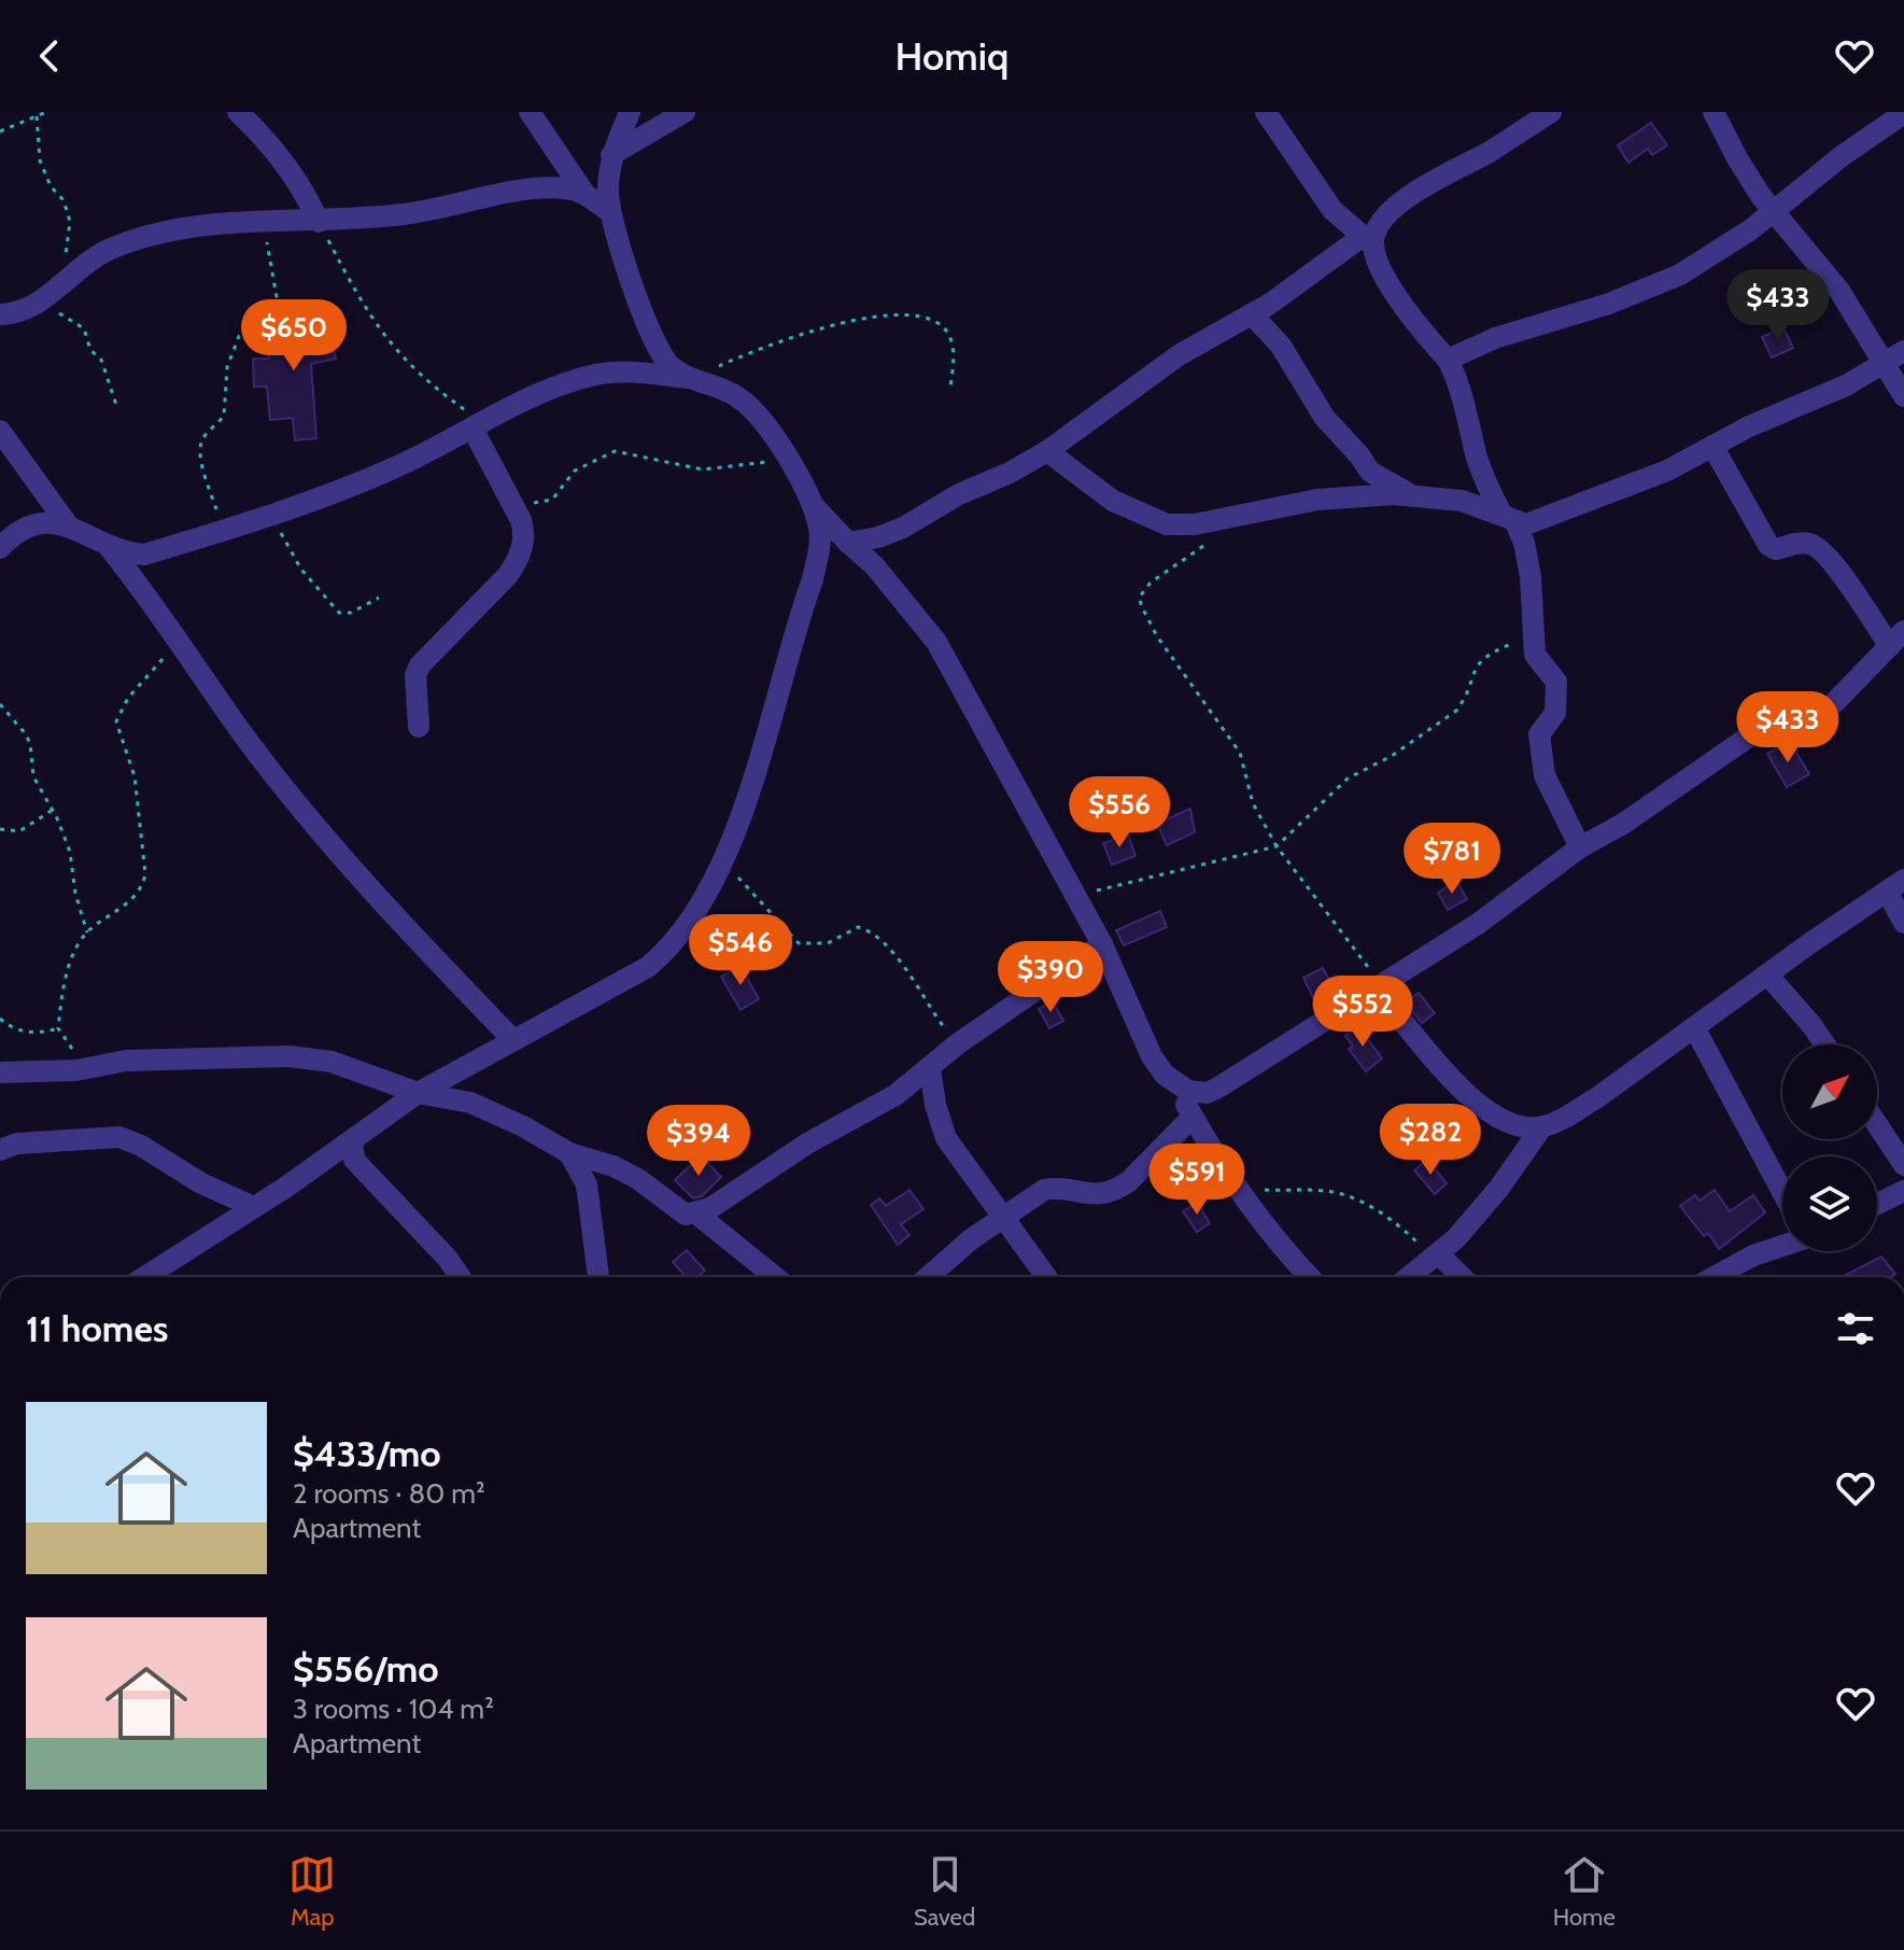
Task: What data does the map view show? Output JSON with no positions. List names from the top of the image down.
{
  "north": "top right",
  "page": {
    "header": "Homiq",
    "price": [
      "$433",
      "$650",
      "$433",
      "$556",
      "$781",
      "$546",
      "$390",
      "$552",
      "$282",
      "$394",
      "$591"
    ],
    "heading": "11 homes",
    "list": [
      {
        "name": "$433/mo",
        "note": "2 rooms · 80 m² · Apartment"
      },
      {
        "name": "$556/mo",
        "note": "3 rooms · 104 m² · Apartment"
      }
    ],
    "tabs": ["Map", "Saved", "Home"]
  }
}
